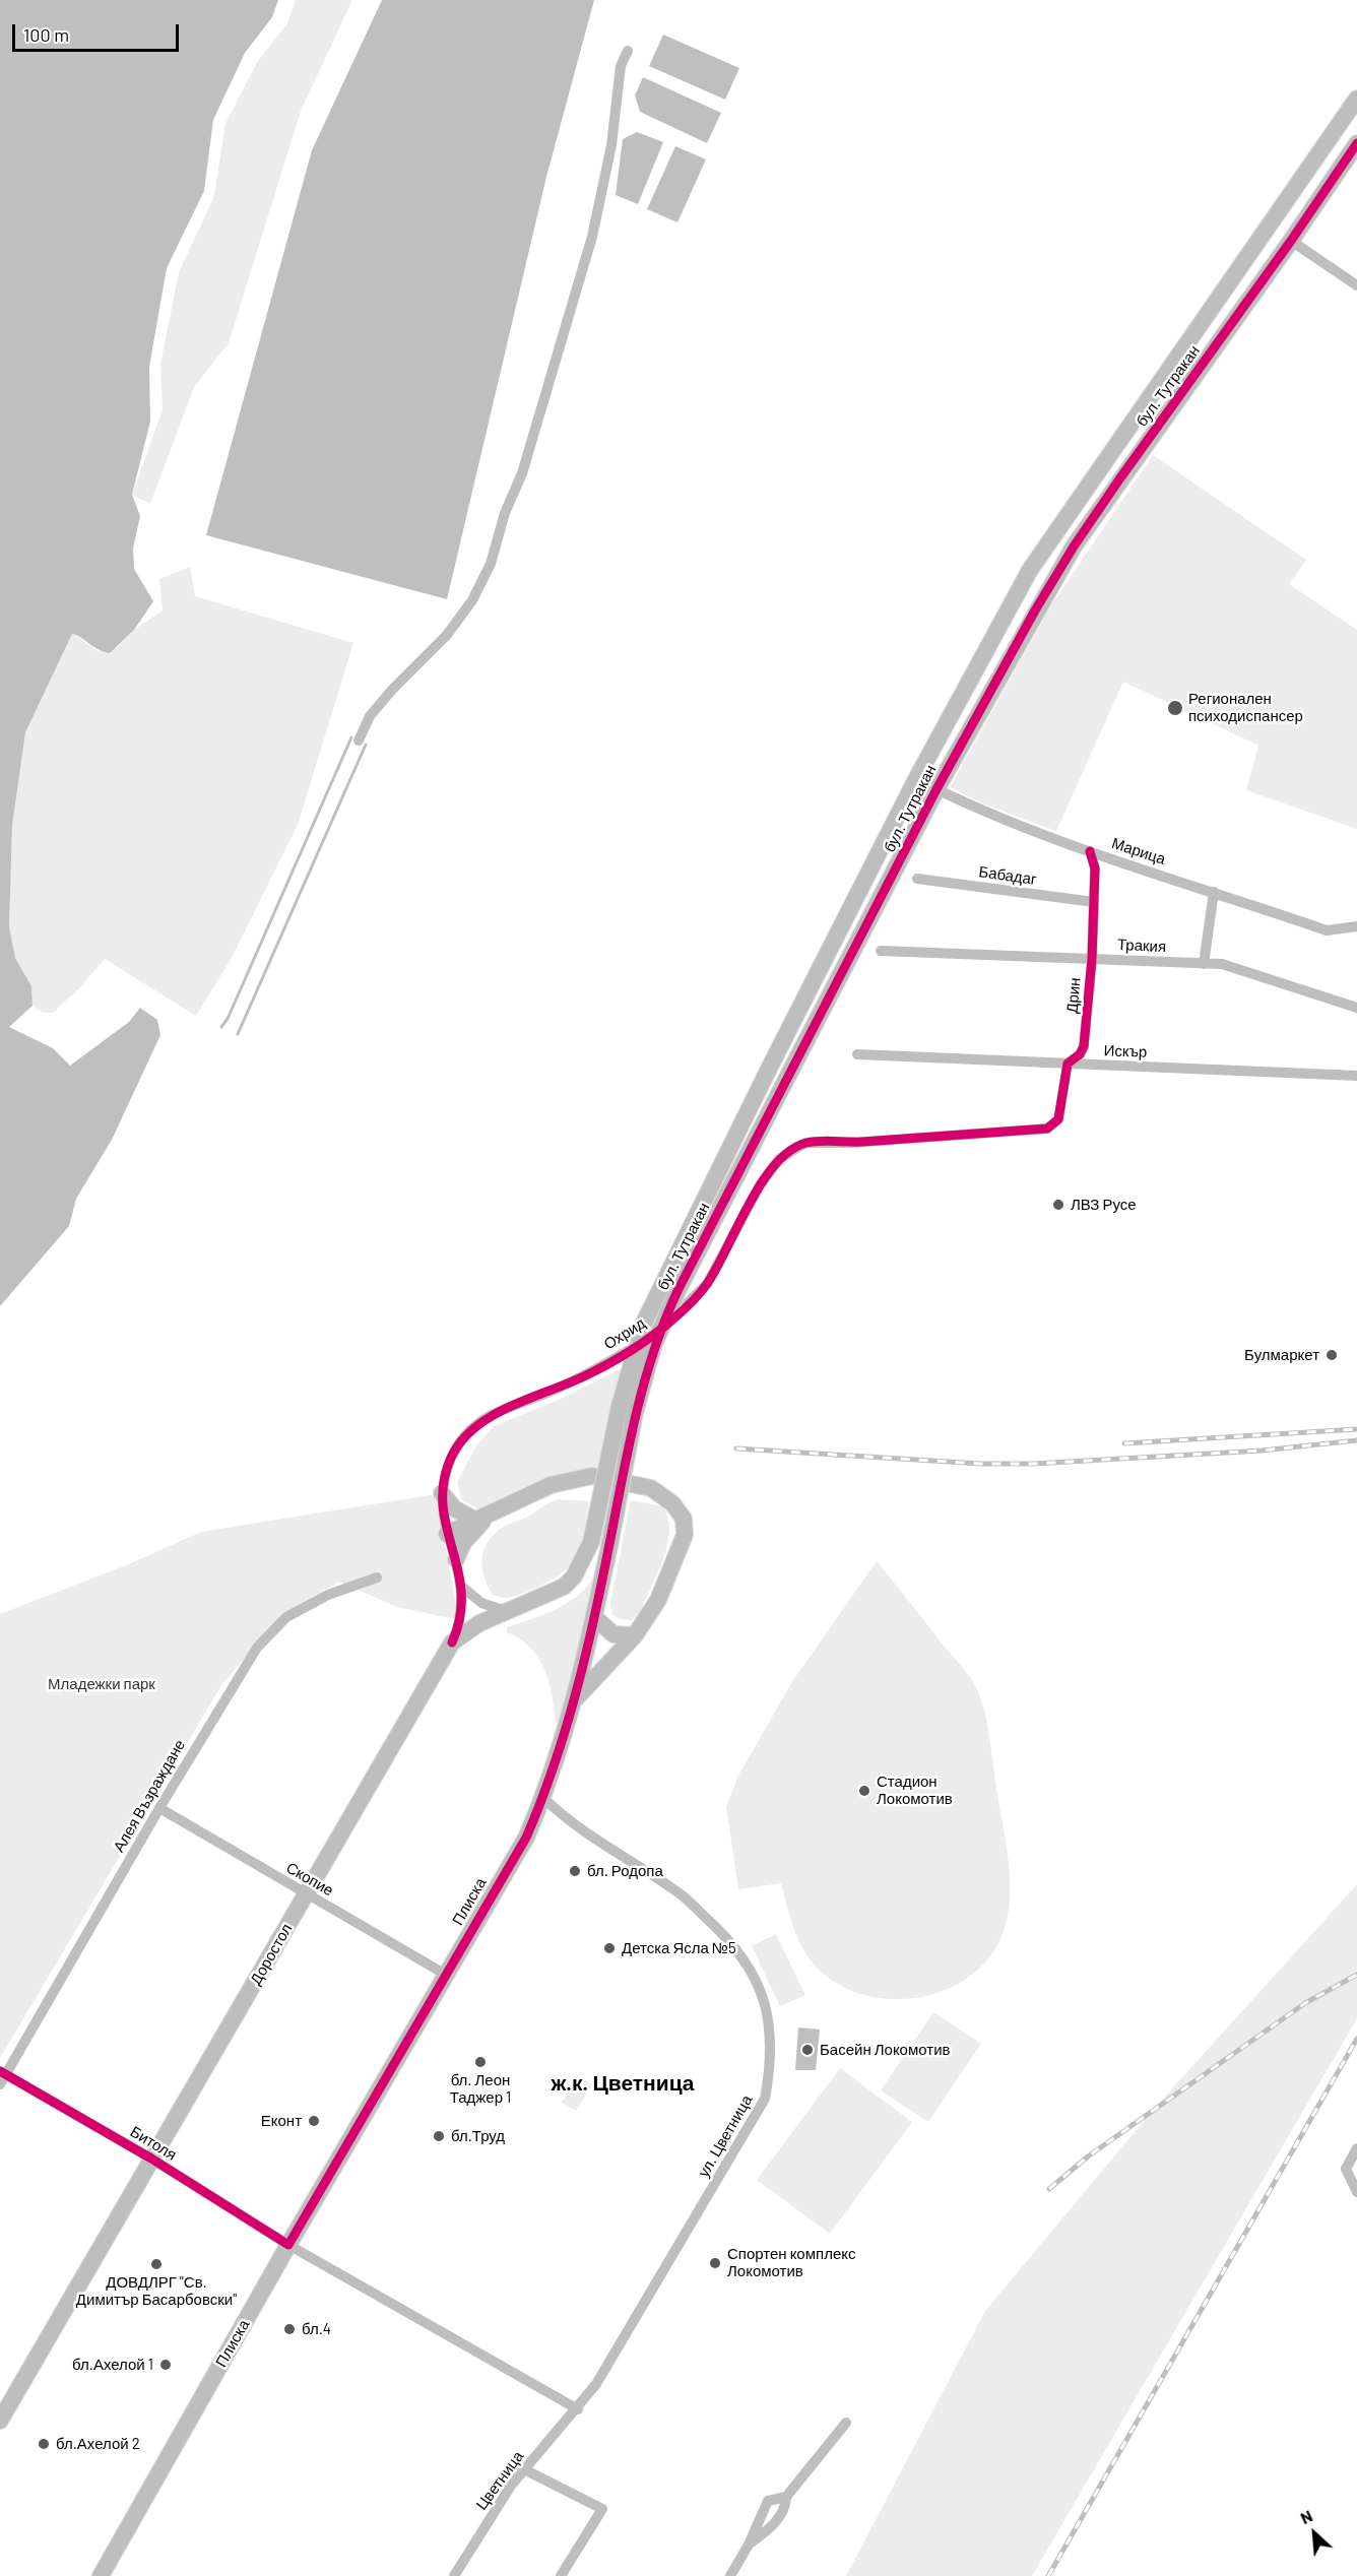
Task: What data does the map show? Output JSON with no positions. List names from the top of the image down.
{
  "streets": {
    "main road": ["бул. Тутракан", "Плиска", "Доростол"],
    "street": [
      "Марица",
      "Бабадаг",
      "Тракия",
      "Дрин",
      "Искър",
      "Охрид",
      "Алея Възраждане",
      "Скопие",
      "ул. Цветница",
      "Битоля",
      "Цветница"
    ]
  },
  "crossings": [
    ["бул. Тутракан", "Марица"],
    ["бул. Тутракан", "Плиска"],
    ["бул. Тутракан", "Доростол"],
    ["Марица", "Дрин"],
    ["Бабадаг", "Дрин"],
    ["Тракия", "Дрин"],
    ["Дрин", "Искър"],
    ["Дрин", "Охрид"],
    ["Охрид", "Доростол"],
    ["Алея Възраждане", "Скопие"],
    ["Алея Възраждане", "Битоля"],
    ["Скопие", "Плиска"],
    ["Скопие", "Доростол"],
    ["Плиска", "ул. Цветница"],
    ["Плиска", "Битоля"],
    ["Доростол", "Битоля"],
    ["ул. Цветница", "Битоля"],
    ["ул. Цветница", "Цветница"],
    ["Битоля", "Цветница"]
  ],
  "districts": ["ж.к. Цветница"],
  "parks": ["Младежки парк"],
  "places": [
    "Регионален психодиспансер",
    "ЛВЗ Русе",
    "Булмаркет",
    "Стадион Локомотив",
    "бл. Родопа",
    "Детска Ясла №5",
    "Басейн Локомотив",
    "бл. Леон Таджер 1",
    "Еконт",
    "бл.Труд",
    "Спортен комплекс Локомотив",
    "ДОВДЛРГ \"Св. Димитър Басарбовски\"",
    "бл.4",
    "бл.Ахелой 1",
    "бл.Ахелой 2"
  ],
  "scale_bar": "100 m",
  "north": "top left"
}
